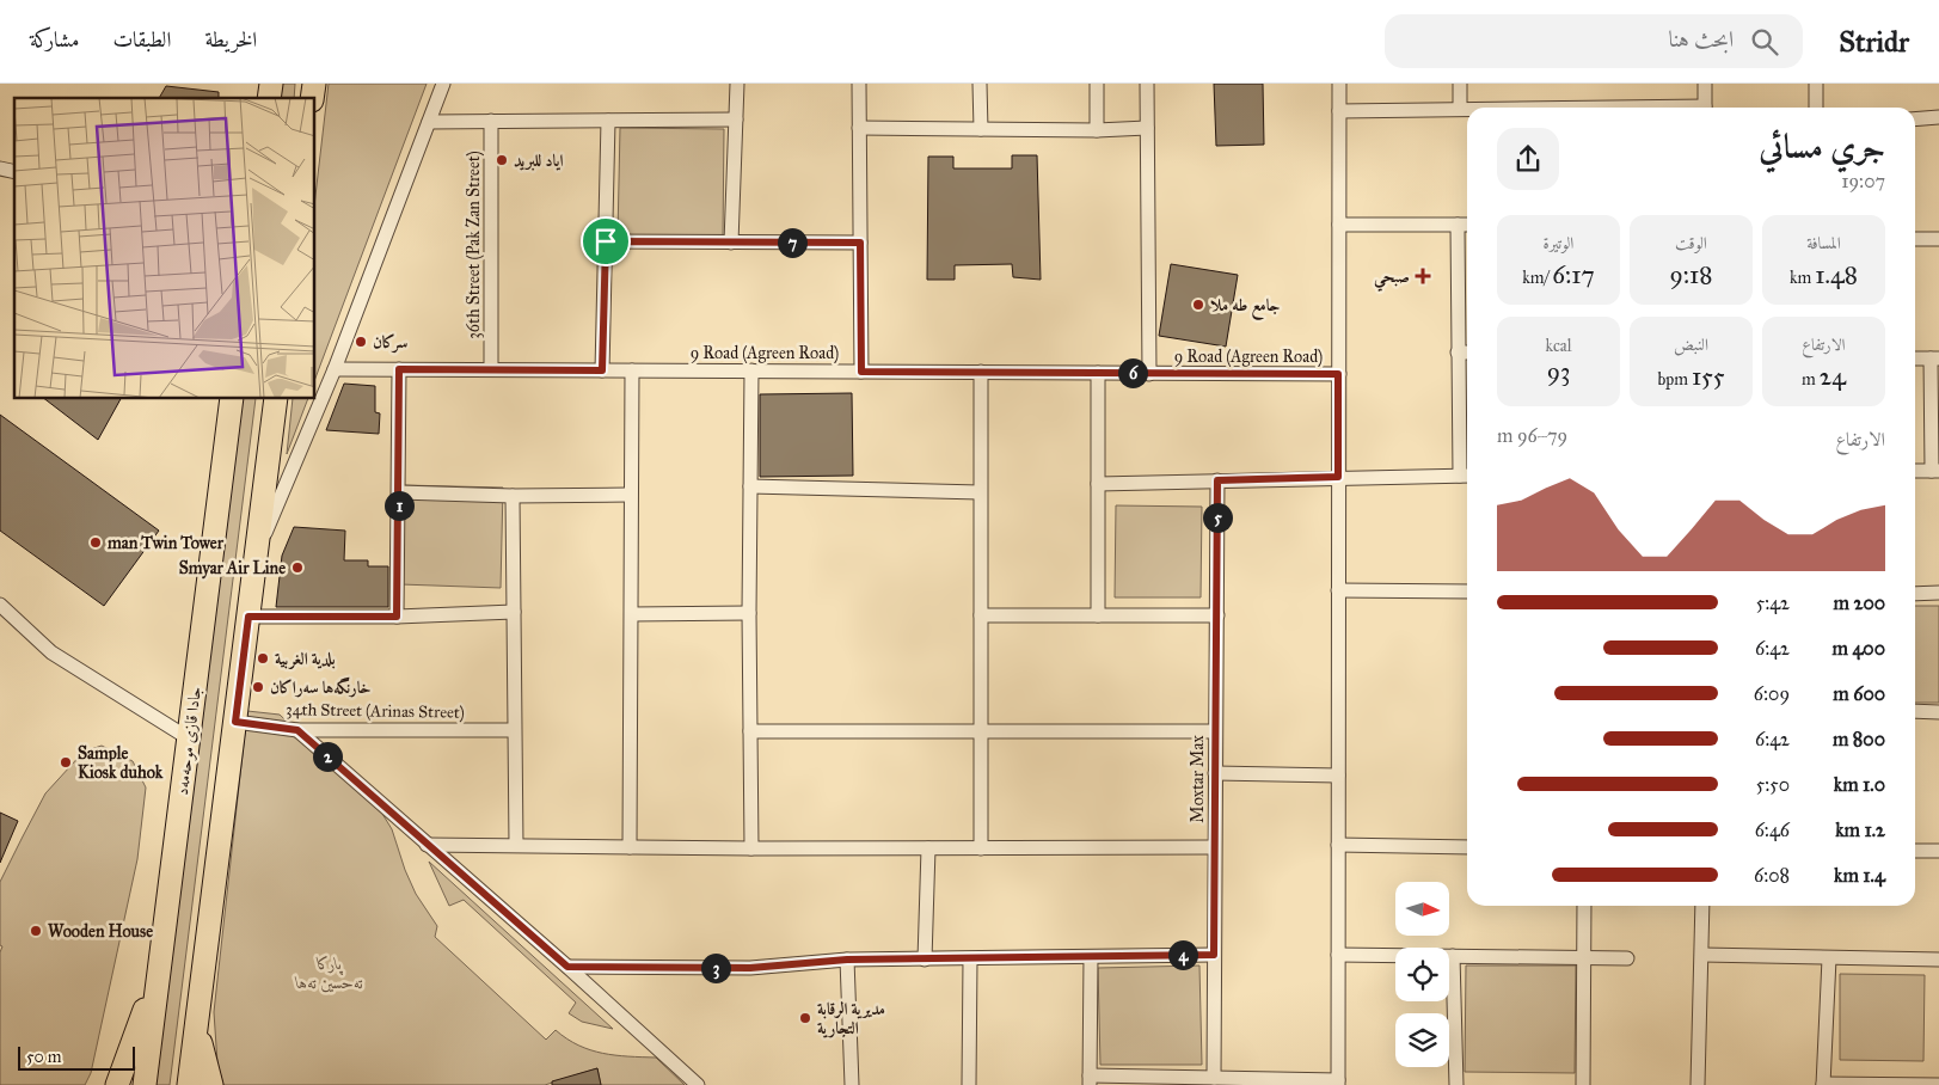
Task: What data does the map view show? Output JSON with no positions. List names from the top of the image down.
{
  "streets": {
    "main road": ["جادا قازی موحەمەد"],
    "street": [
      "36th Street (Pak Zan Street)",
      "9 Road (Agreen Road)",
      "34th Street (Arinas Street)",
      "Moxtar Max"
    ]
  },
  "crossings": [
    ["36th Street (Pak Zan Street)", "9 Road (Agreen Road)"]
  ],
  "parks": ["پارکا تەحسین تەها"],
  "places": {
    "other": [
      "اياد للبريد",
      "جامع طه ملا",
      "سركان",
      "man Twin Tower",
      "Smyar Air Line",
      "بلدية الغربية",
      "خارنگەها سەراکان",
      "Sample Kiosk duhok",
      "Wooden House",
      "مديرية الرقابة التجارية"
    ],
    "health": ["صبحي"]
  },
  "scale_bar": "50 m",
  "north": "right",
  "page": {
    "header": "Stridr",
    "search": "ابحث هنا",
    "nav": ["الخريطة", "الطبقات", "مشاركة"],
    "heading": ["جري مسائي", "19:07"],
    "stats": [
      ["المسافة", "1.48 km"],
      ["الوقت", "9:18"],
      ["الوتيرة", "6:17 /km"],
      ["الارتفاع", "24 m"],
      ["النبض", "155 bpm"],
      ["kcal", "93"]
    ],
    "pins": [
      "7",
      "6",
      "1",
      "5",
      "2",
      "4",
      "3"
    ],
    "chart": ["الارتفاع", "79–96 m"],
    "list": [
      {
        "name": "200 m",
        "note": "5:42"
      },
      {
        "name": "400 m",
        "note": "6:42"
      },
      {
        "name": "600 m",
        "note": "6:09"
      },
      {
        "name": "800 m",
        "note": "6:42"
      },
      {
        "name": "1.0 km",
        "note": "5:50"
      },
      {
        "name": "1.2 km",
        "note": "6:46"
      },
      {
        "name": "1.4 km",
        "note": "6:08"
      }
    ],
    "scale": "50 m"
  }
}
